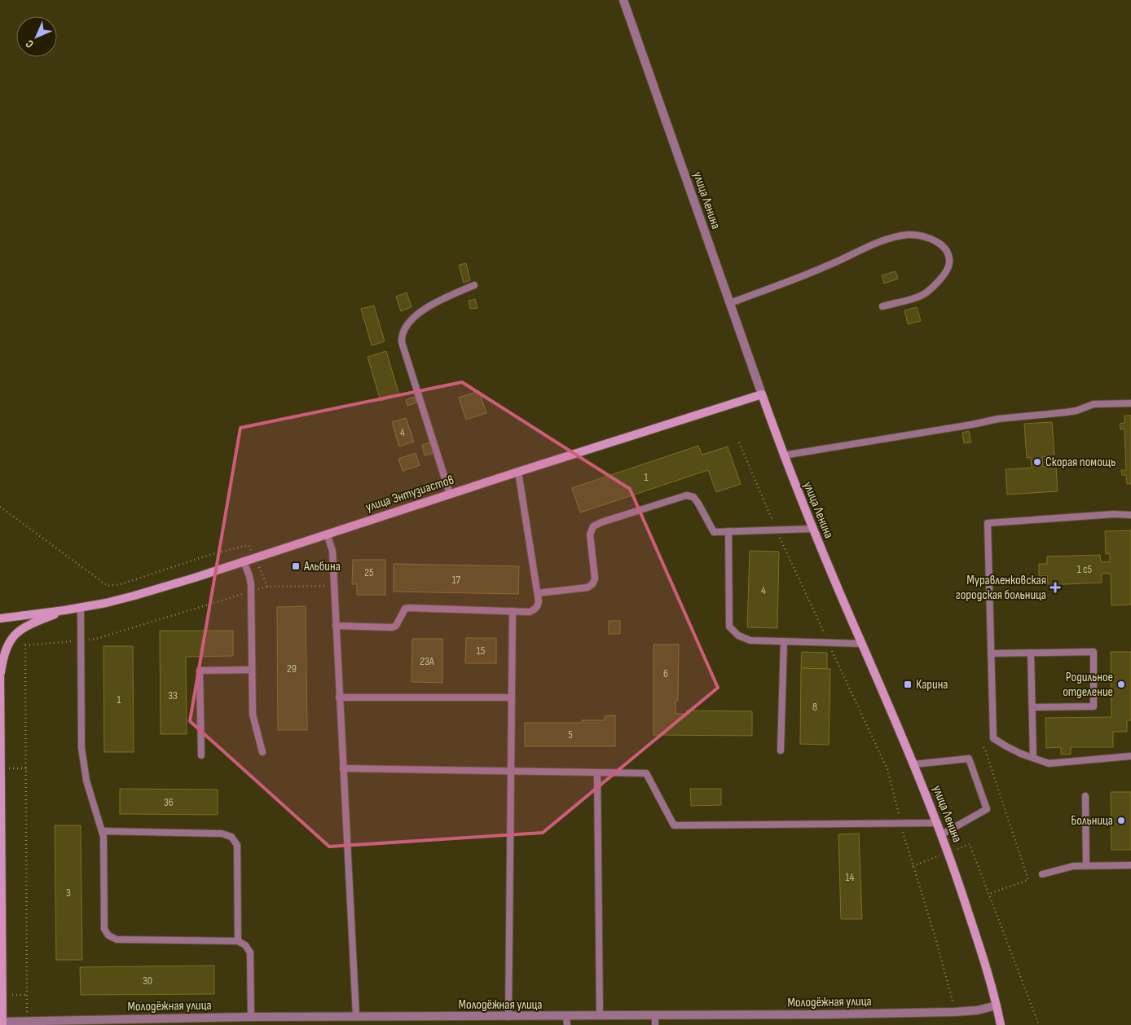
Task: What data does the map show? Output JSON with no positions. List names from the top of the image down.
{
  "streets": {
    "main road": ["улица Ленина", "улица Энтузиастов"],
    "street": ["Молодёжная улица"]
  },
  "crossings": [
    ["улица Ленина", "улица Энтузиастов"],
    ["улица Ленина", "Молодёжная улица"],
    ["улица Энтузиастов", "Молодёжная улица"]
  ],
  "places": {
    "other": ["Скорая помощь", "Родильное отделение", "Больница"],
    "transit": ["Альбина", "Карина"],
    "health": ["Муравленковская городская больница"]
  },
  "house_numbers": [
    "4",
    "1",
    "1 с5",
    "25",
    "17",
    "4",
    "15",
    "23А",
    "29",
    "6",
    "33",
    "1",
    "8",
    "5",
    "36",
    "14",
    "3",
    "30"
  ],
  "north": "bottom left"
}
